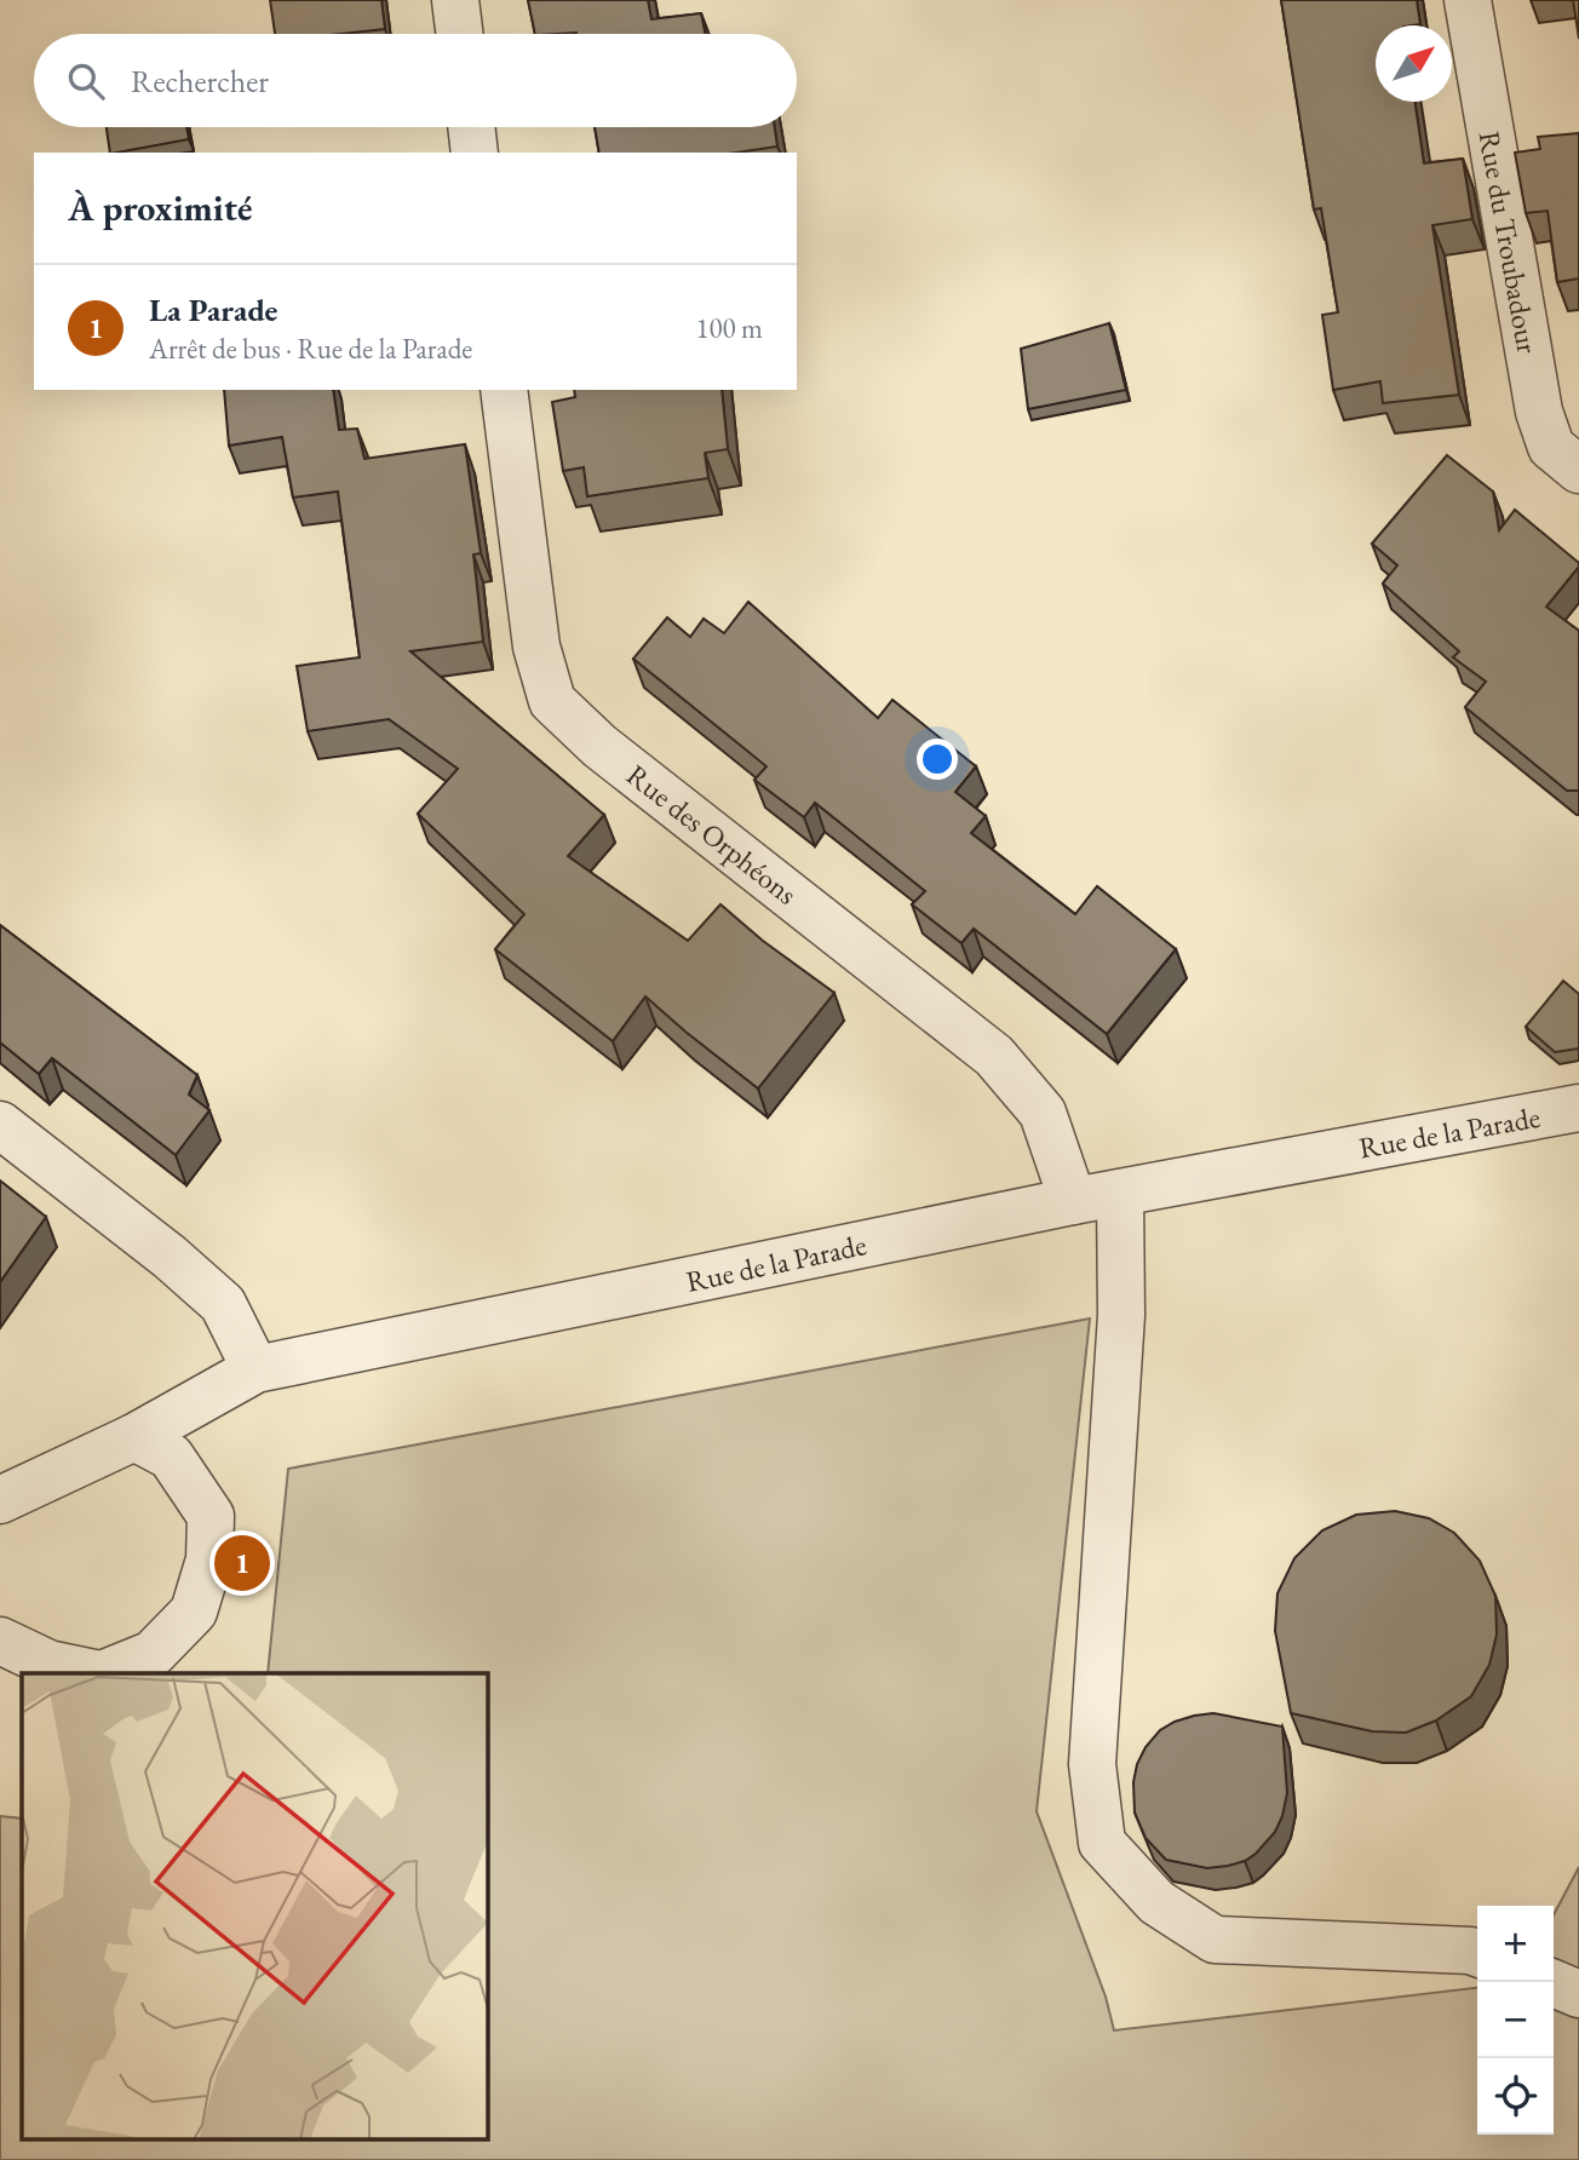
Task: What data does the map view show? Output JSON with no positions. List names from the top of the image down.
{
  "streets": {
    "street": ["Rue du Troubadour", "Rue des Orphéons", "Rue de la Parade"]
  },
  "crossings": [
    ["Rue des Orphéons", "Rue de la Parade"]
  ],
  "north": "top right",
  "page": {
    "search": "Rechercher",
    "heading": "À proximité",
    "list": [
      {
        "mark": "1",
        "name": "La Parade",
        "note": "Arrêt de bus · Rue de la Parade",
        "value": "100 m"
      }
    ],
    "pins": "1",
    "map_buttons": ["+", "−"]
  }
}
